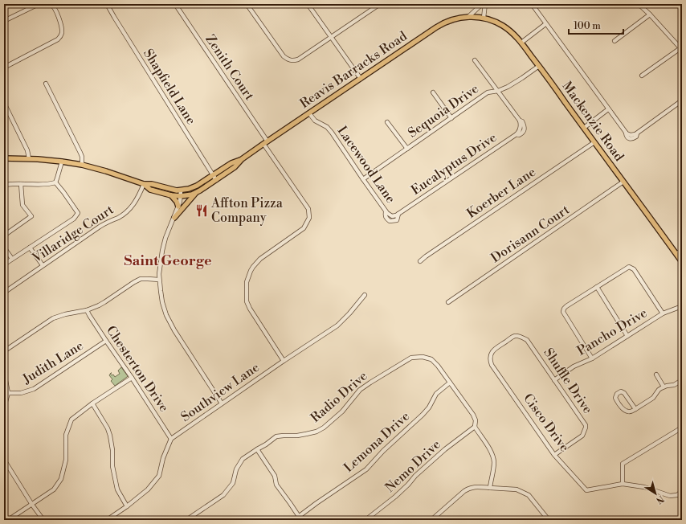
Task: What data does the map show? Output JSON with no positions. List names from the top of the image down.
{
  "streets": {
    "main road": ["Reavis Barracks Road", "Mackenzie Road"],
    "street": [
      "Zenith Court",
      "Shapfield Lane",
      "Sequoia Drive",
      "Eucalyptus Drive",
      "Lacewood Lane",
      "Koerber Lane",
      "Villaridge Court",
      "Dorisann Court",
      "Pancho Drive",
      "Judith Lane",
      "Chesterton Drive",
      "Shuffle Drive",
      "Southview Lane",
      "Radio Drive",
      "Cisco Drive",
      "Lemona Drive",
      "Nemo Drive"
    ]
  },
  "crossings": [
    ["Zenith Court", "Reavis Barracks Road"],
    ["Zenith Court", "Southview Lane"],
    ["Reavis Barracks Road", "Shapfield Lane"],
    ["Reavis Barracks Road", "Mackenzie Road"],
    ["Reavis Barracks Road", "Lacewood Lane"],
    ["Reavis Barracks Road", "Villaridge Court"],
    ["Sequoia Drive", "Mackenzie Road"],
    ["Sequoia Drive", "Lacewood Lane"],
    ["Mackenzie Road", "Koerber Lane"],
    ["Mackenzie Road", "Dorisann Court"],
    ["Eucalyptus Drive", "Lacewood Lane"],
    ["Pancho Drive", "Shuffle Drive"],
    ["Judith Lane", "Chesterton Drive"],
    ["Chesterton Drive", "Southview Lane"],
    ["Shuffle Drive", "Cisco Drive"],
    ["Radio Drive", "Lemona Drive"],
    ["Radio Drive", "Nemo Drive"]
  ],
  "districts": ["Saint George"],
  "places": {
    "restaurant": ["Affton Pizza Company"]
  },
  "scale_bar": "100 m",
  "north": "bottom right"
}
